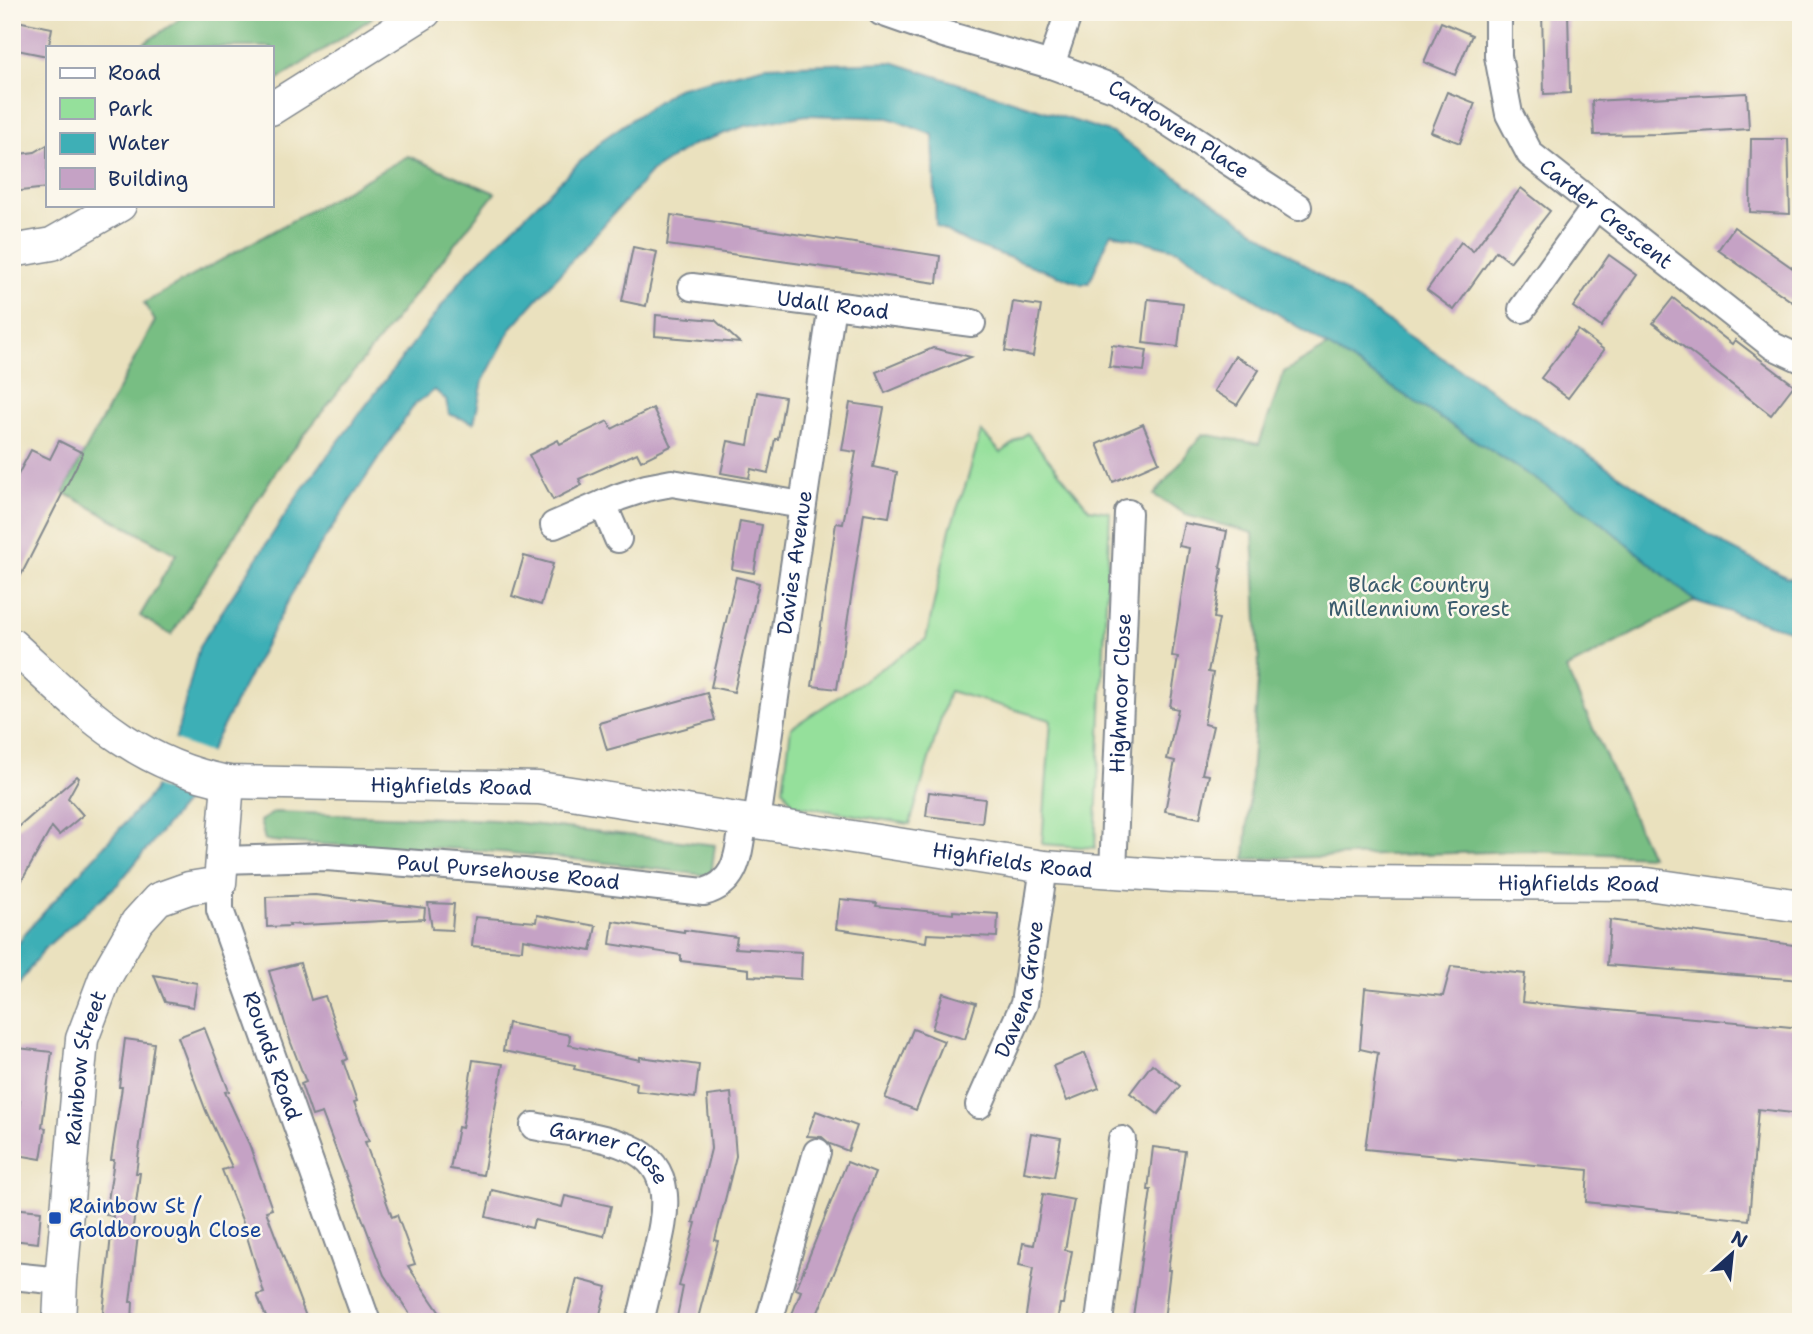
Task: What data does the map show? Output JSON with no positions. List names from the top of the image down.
{
  "streets": {
    "street": [
      "Cardowen Place",
      "Carder Crescent",
      "Udall Road",
      "Davies Avenue",
      "Highmoor Close",
      "Highfields Road",
      "Paul Pursehouse Road",
      "Davena Grove",
      "Rounds Road",
      "Rainbow Street",
      "Garner Close"
    ]
  },
  "crossings": [
    ["Udall Road", "Davies Avenue"],
    ["Davies Avenue", "Highfields Road"],
    ["Davies Avenue", "Paul Pursehouse Road"],
    ["Highmoor Close", "Highfields Road"],
    ["Highfields Road", "Paul Pursehouse Road"],
    ["Highfields Road", "Davena Grove"],
    ["Highfields Road", "Rounds Road"],
    ["Paul Pursehouse Road", "Rounds Road"],
    ["Paul Pursehouse Road", "Rainbow Street"],
    ["Rounds Road", "Rainbow Street"]
  ],
  "parks": ["Black Country Millennium Forest"],
  "places": {
    "transit": ["Rainbow St / Goldborough Close"]
  },
  "legend": [
    "Road",
    "Park",
    "Water",
    "Building"
  ],
  "north": "top right"
}
